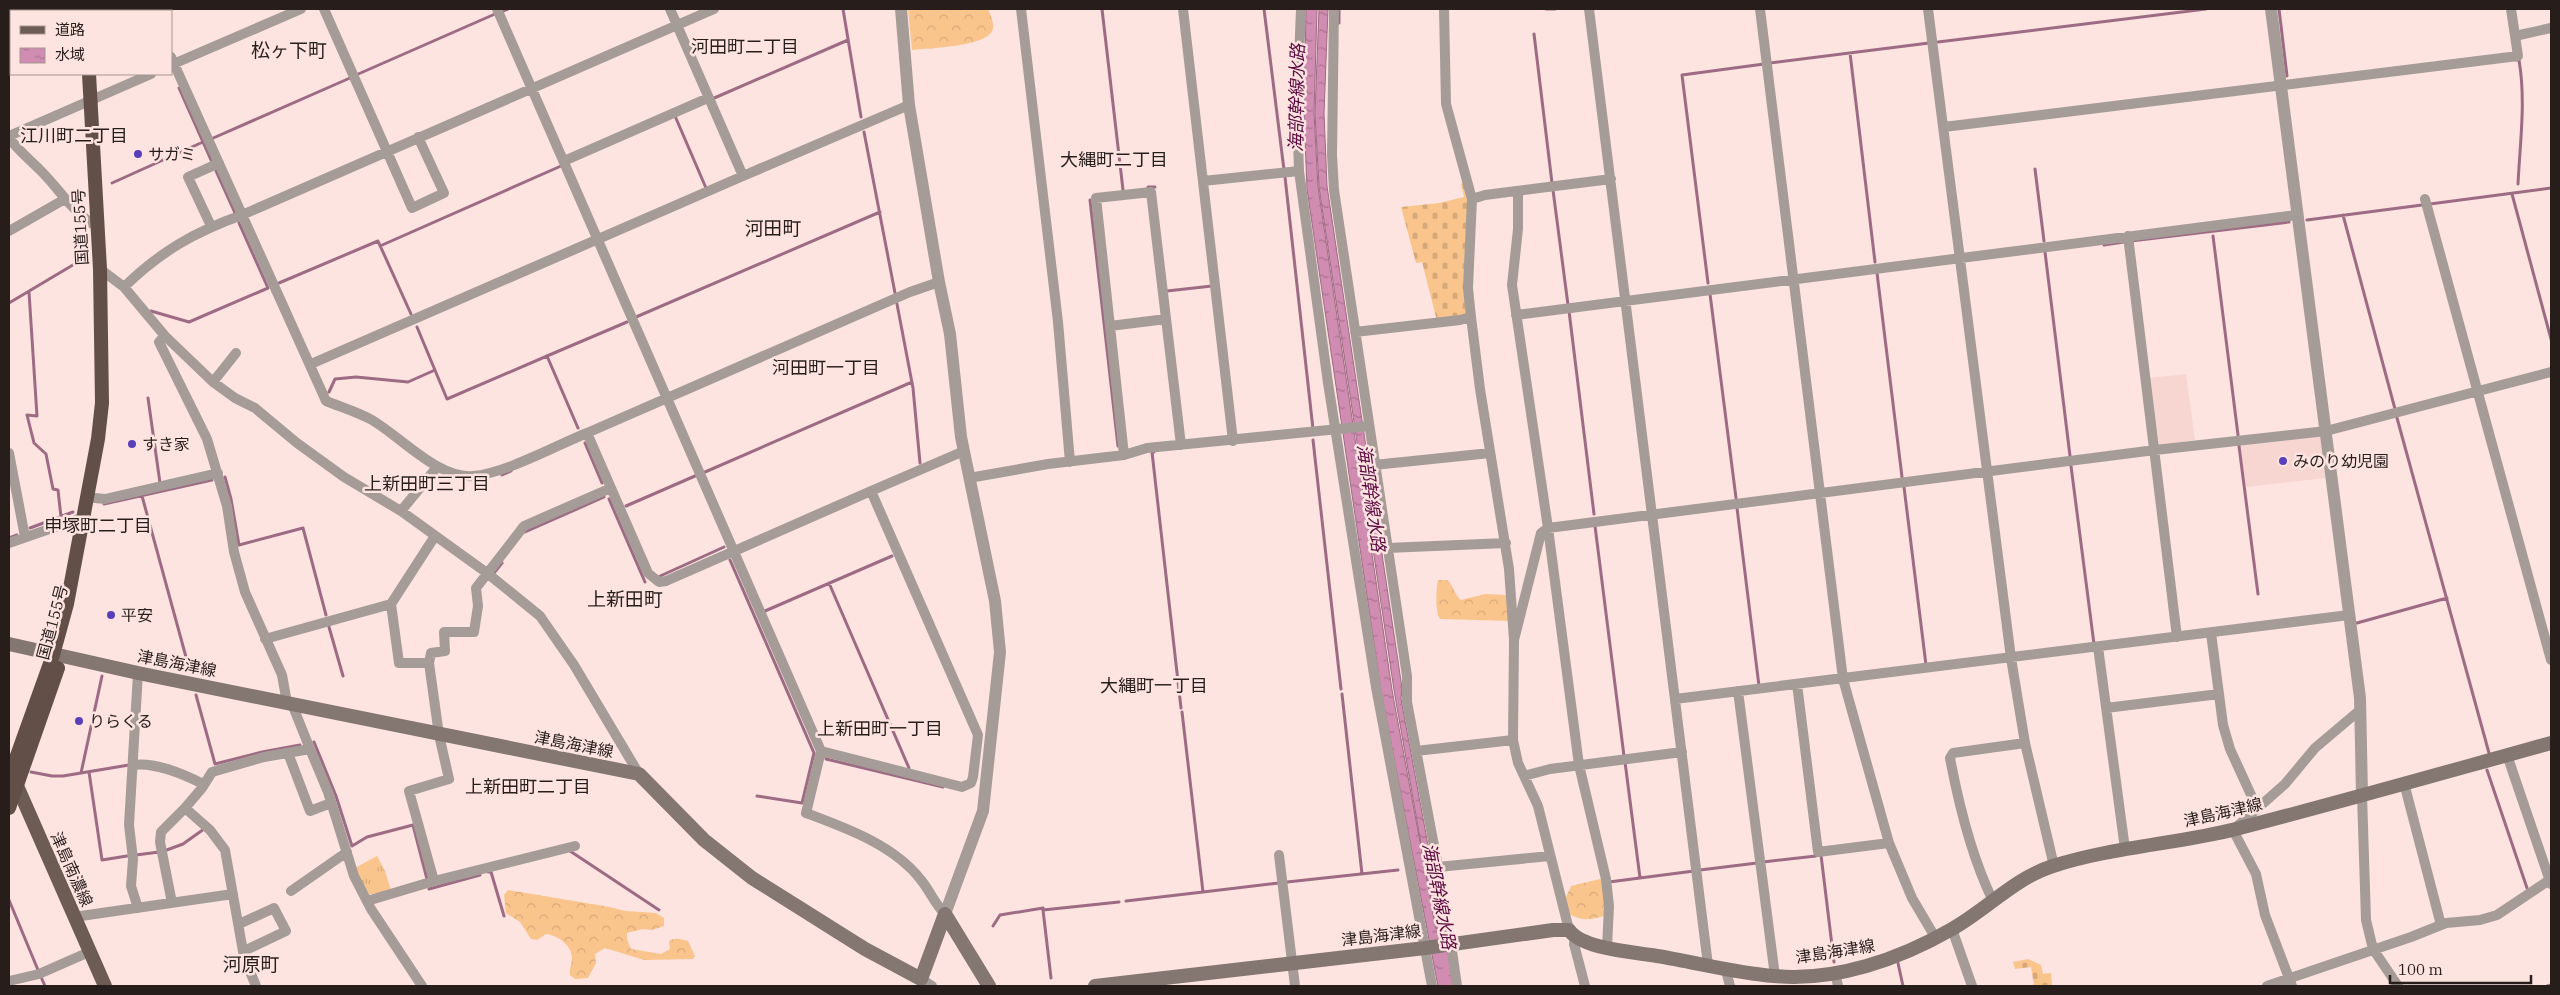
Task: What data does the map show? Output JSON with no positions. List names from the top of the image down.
{
  "streets": {
    "highway": ["国道155号"],
    "main road": ["津島海津線", "津島南濃線"]
  },
  "crossings": [
    ["国道155号", "津島海津線"],
    ["国道155号", "津島南濃線"]
  ],
  "districts": [
    "河田町二丁目",
    "松ヶ下町",
    "江川町二丁目",
    "大縄町二丁目",
    "河田町",
    "河田町一丁目",
    "上新田町三丁目",
    "申塚町二丁目",
    "上新田町",
    "大縄町一丁目",
    "上新田町一丁目",
    "上新田町二丁目",
    "河原町"
  ],
  "water": ["海部幹線水路"],
  "places": [
    "サガミ",
    "すき家",
    "みのり幼児園",
    "平安",
    "りらくる"
  ],
  "legend": ["道路", "水域"],
  "scale_bar": "100 m"
}
